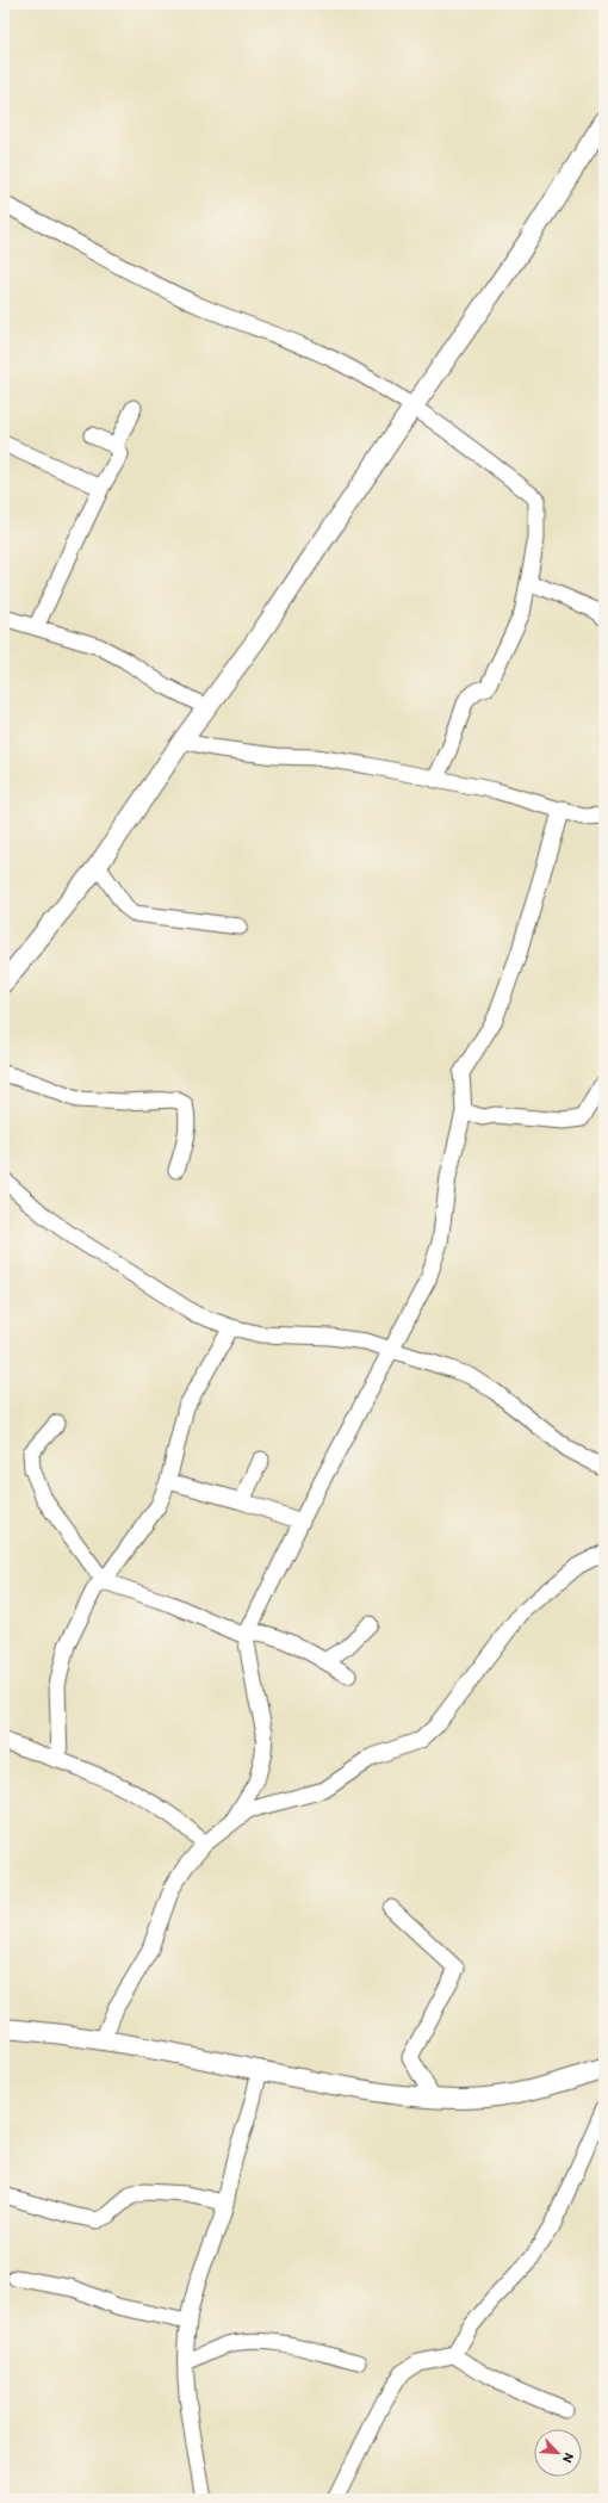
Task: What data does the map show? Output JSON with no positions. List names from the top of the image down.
{
  "north": "bottom right"
}
